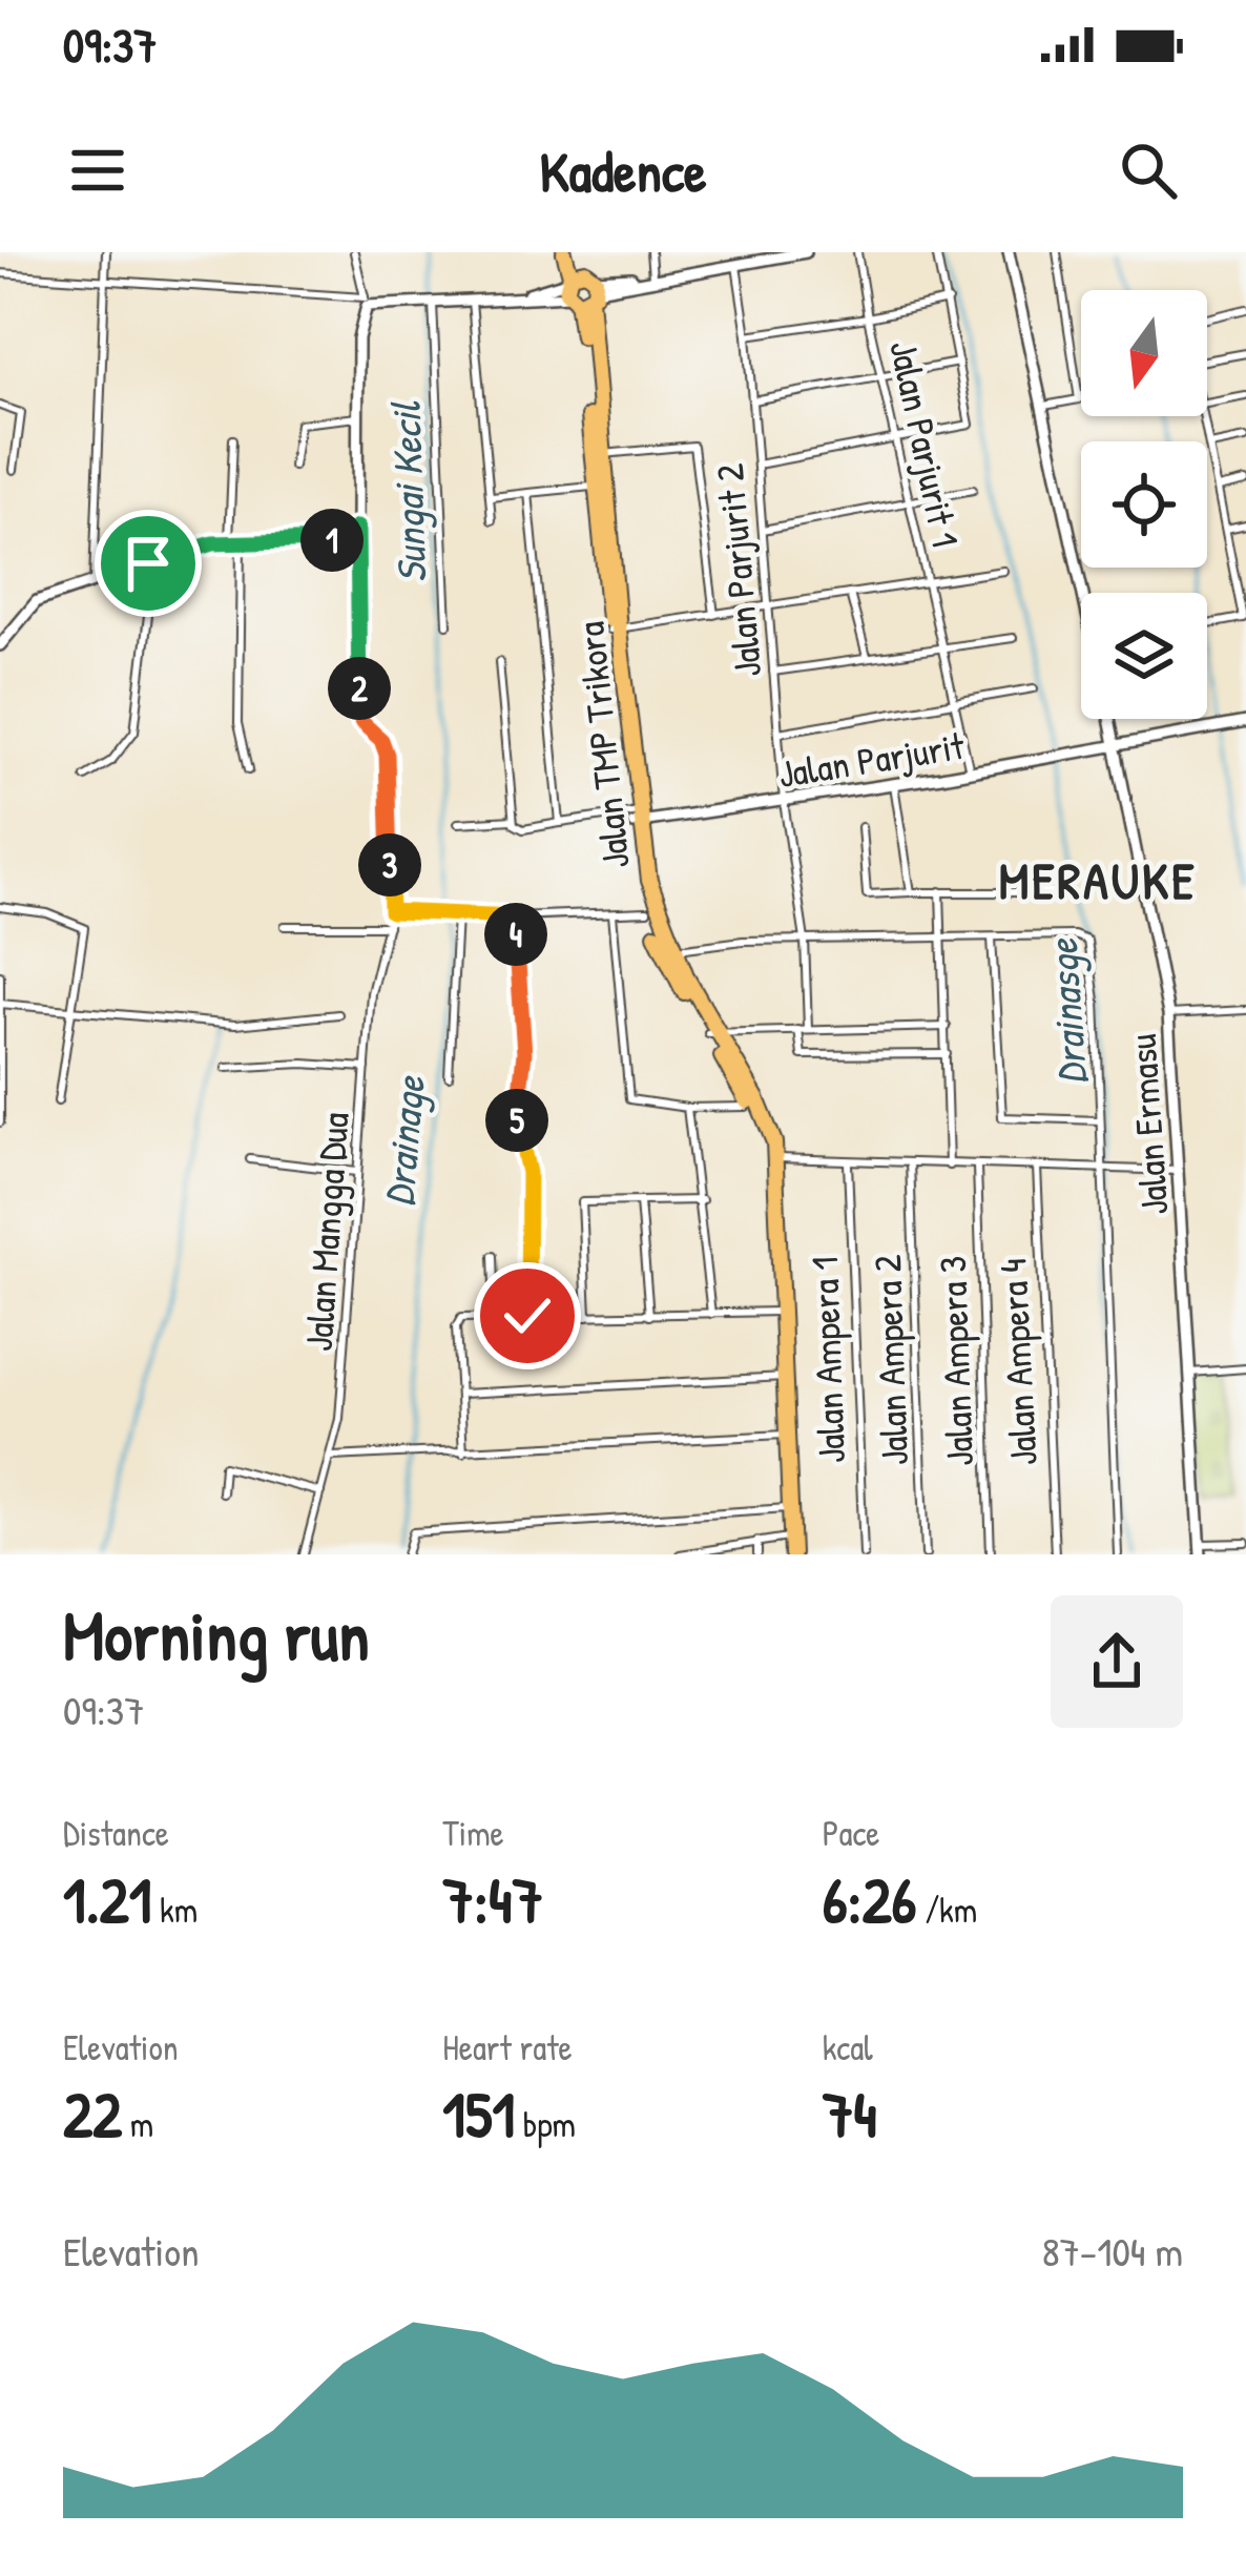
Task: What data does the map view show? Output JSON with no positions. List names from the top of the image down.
{
  "streets": {
    "highway": ["Jalan TMP Trikora"],
    "street": [
      "Jalan Parjurit 1",
      "Jalan Parjurit 2",
      "Jalan Parjurit",
      "Jalan Ermasu",
      "Jalan Mangga Dua",
      "Jalan Ampera 1",
      "Jalan Ampera 2",
      "Jalan Ampera 3",
      "Jalan Ampera 4"
    ]
  },
  "crossings": [
    ["Jalan Parjurit 1", "Jalan Parjurit 2"],
    ["Jalan Parjurit 1", "Jalan Parjurit"],
    ["Jalan Parjurit 2", "Jalan Parjurit"],
    ["Jalan TMP Trikora", "Jalan Parjurit"],
    ["Jalan Parjurit", "Jalan Ermasu"]
  ],
  "districts": ["MERAUKE"],
  "water": ["Sungai Kecil", "Drainasge", "Drainage"],
  "north": "bottom",
  "page": {
    "status": "09:37",
    "header": "Kadence",
    "pins": [
      "1",
      "2",
      "3",
      "4",
      "5"
    ],
    "heading": ["Morning run", "09:37"],
    "stats": [
      ["Distance", "1.21 km"],
      ["Time", "7:47"],
      ["Pace", "6:26 /km"],
      ["Elevation", "22 m"],
      ["Heart rate", "151 bpm"],
      ["kcal", "74"]
    ],
    "chart": ["Elevation", "87–104 m"]
  }
}
